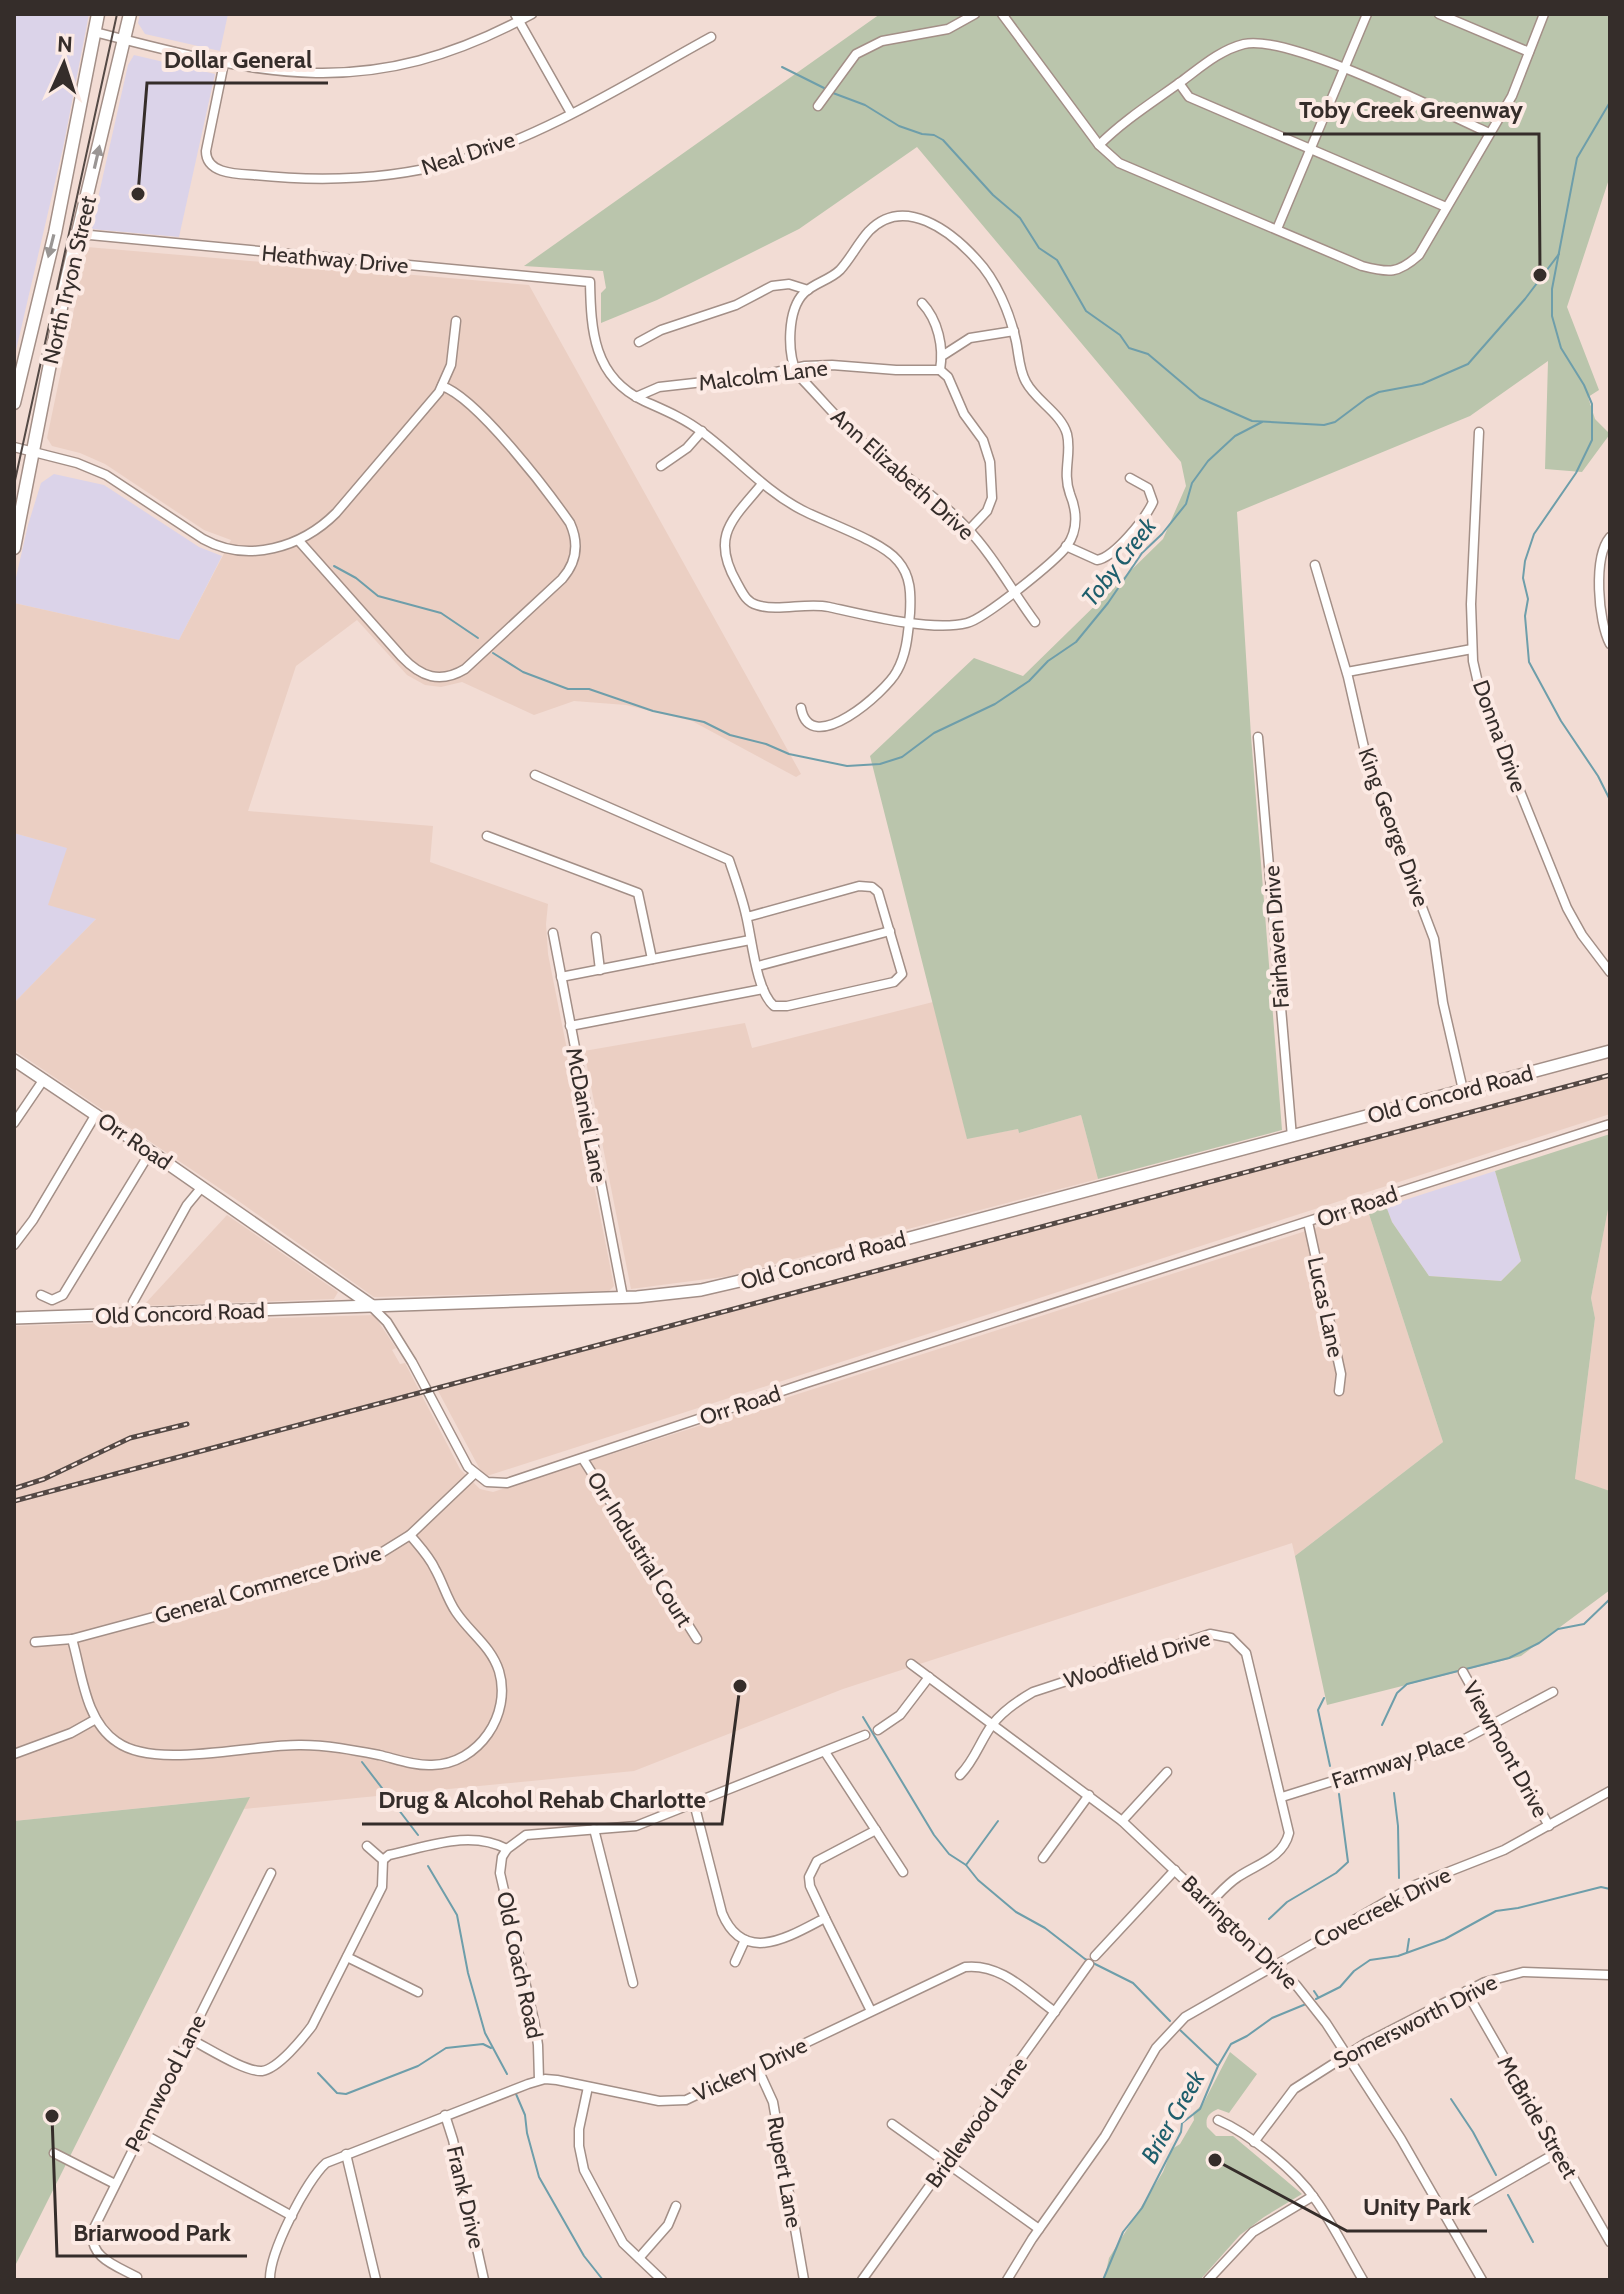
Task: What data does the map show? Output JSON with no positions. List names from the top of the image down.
{
  "streets": {
    "main road": ["North Tryon Street"],
    "street": [
      "Neal Drive",
      "Heathway Drive",
      "Malcolm Lane",
      "Ann Elizabeth Drive",
      "Donna Drive",
      "King George Drive",
      "Fairhaven Drive",
      "Old Concord Road",
      "McDaniel Lane",
      "Orr Road",
      "Lucas Lane",
      "Orr Industrial Court",
      "General Commerce Drive",
      "Woodfield Drive",
      "Viewmont Drive",
      "Farmway Place",
      "Covecreek Drive",
      "Barrington Drive",
      "Old Coach Road",
      "Somersworth Drive",
      "Vickery Drive",
      "Pennwood Lane",
      "McBride Street",
      "Bridlewood Lane",
      "Rupert Lane",
      "Frank Drive"
    ]
  },
  "crossings": [
    ["Heathway Drive", "North Tryon Street"],
    ["Heathway Drive", "Malcolm Lane"],
    ["Malcolm Lane", "Ann Elizabeth Drive"],
    ["King George Drive", "Old Concord Road"],
    ["Fairhaven Drive", "Old Concord Road"],
    ["Old Concord Road", "McDaniel Lane"],
    ["Old Concord Road", "Orr Road"],
    ["Orr Road", "Lucas Lane"],
    ["Orr Road", "Orr Industrial Court"],
    ["Orr Road", "General Commerce Drive"],
    ["Woodfield Drive", "Farmway Place"],
    ["Woodfield Drive", "Barrington Drive"],
    ["Viewmont Drive", "Farmway Place"],
    ["Viewmont Drive", "Covecreek Drive"],
    ["Covecreek Drive", "Barrington Drive"],
    ["Barrington Drive", "Somersworth Drive"],
    ["Barrington Drive", "Bridlewood Lane"],
    ["Old Coach Road", "Vickery Drive"],
    ["Somersworth Drive", "McBride Street"],
    ["Vickery Drive", "Bridlewood Lane"],
    ["Vickery Drive", "Rupert Lane"],
    ["Vickery Drive", "Frank Drive"]
  ],
  "water": ["Toby Creek", "Brier Creek"],
  "places": [
    "Dollar General",
    "Toby Creek Greenway",
    "Drug & Alcohol Rehab Charlotte",
    "Briarwood Park",
    "Unity Park"
  ],
  "north": "top"
}
